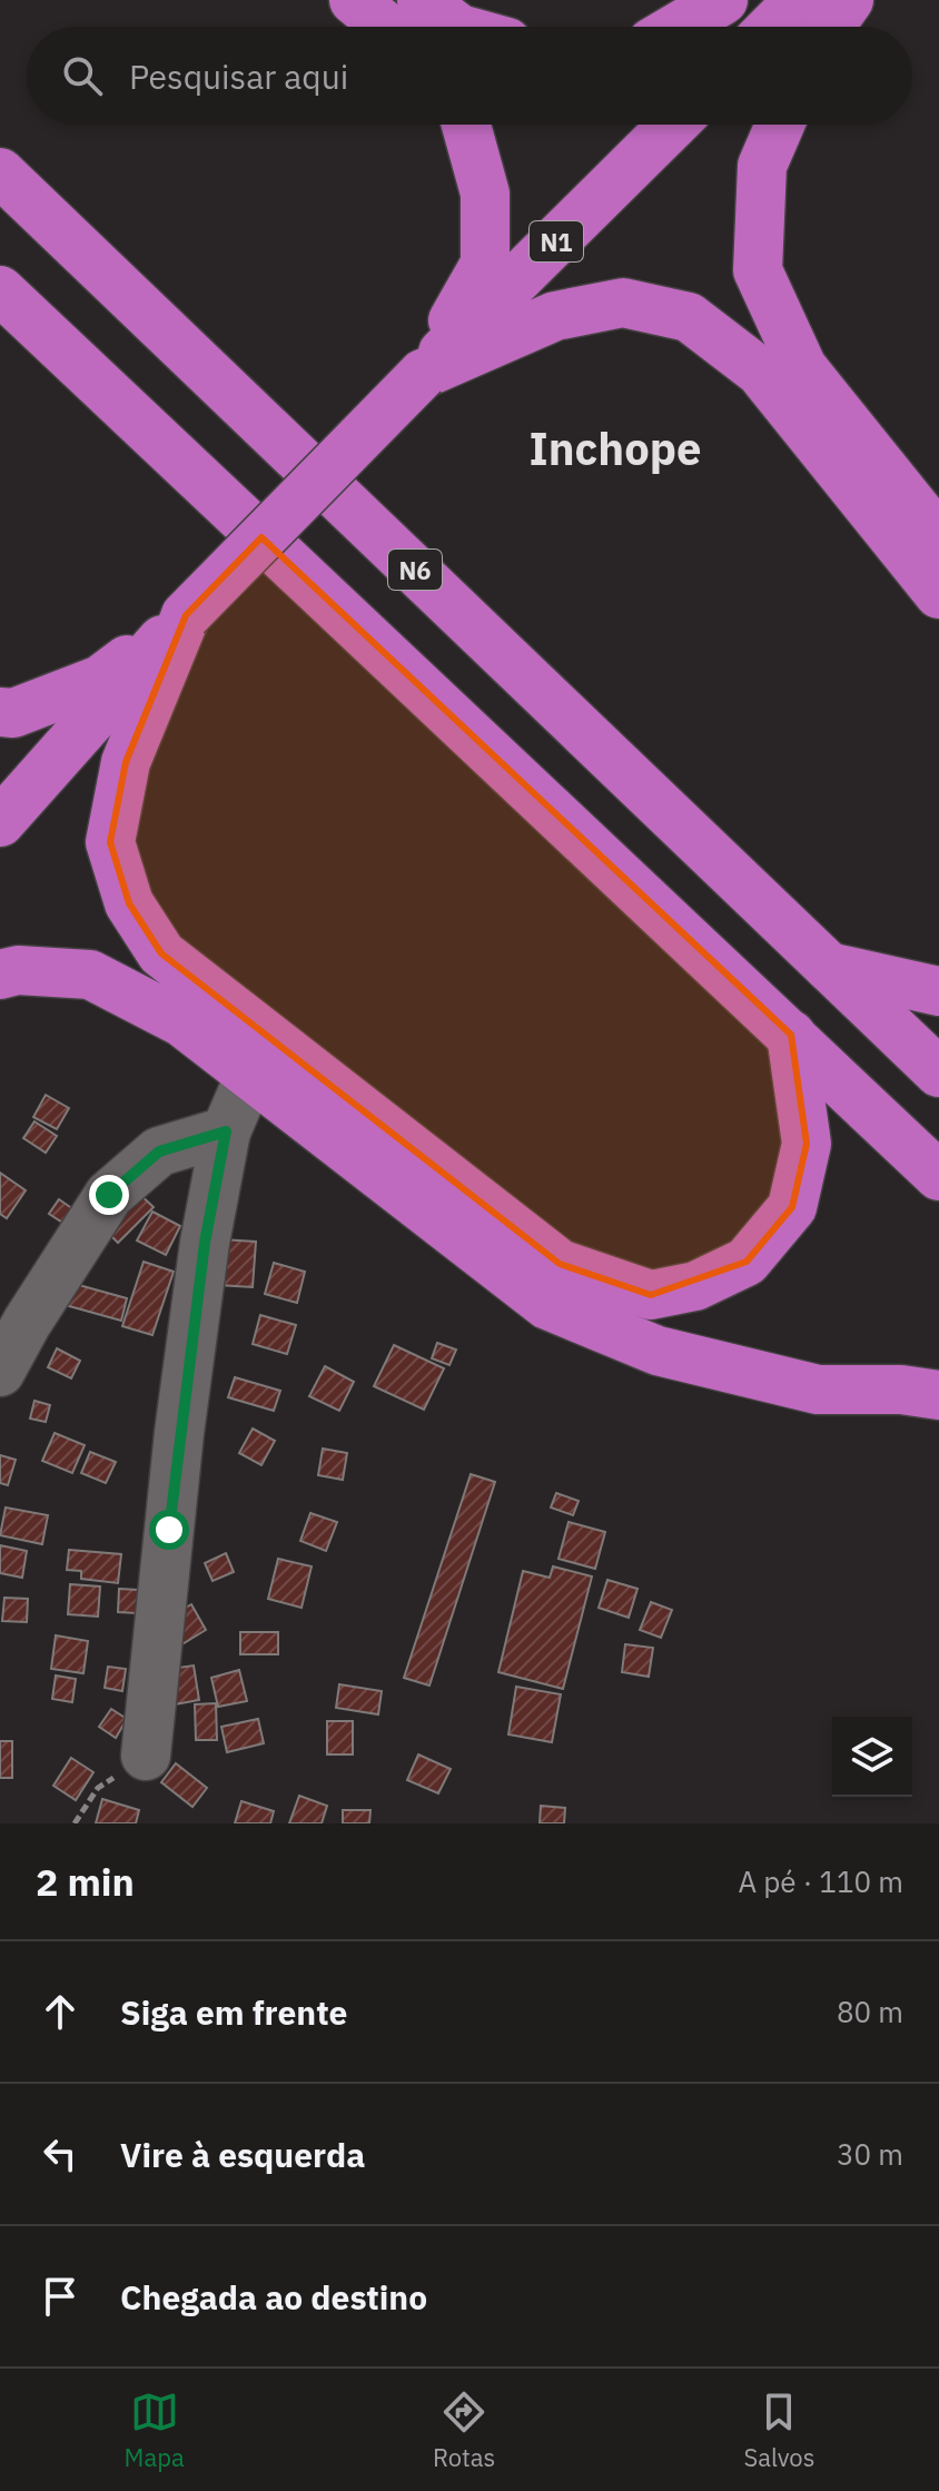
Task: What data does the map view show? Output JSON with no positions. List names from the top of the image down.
{
  "streets": {
    "highway": ["N1", "N6"]
  },
  "districts": ["Inchope"],
  "page": {
    "search": "Pesquisar aqui",
    "heading": ["2 min", "A pé · 110 m"],
    "list": [
      ["Siga em frente", "80 m"],
      ["Vire à esquerda", "30 m"],
      "Chegada ao destino"
    ],
    "nav": ["Mapa", "Rotas", "Salvos"]
  }
}
